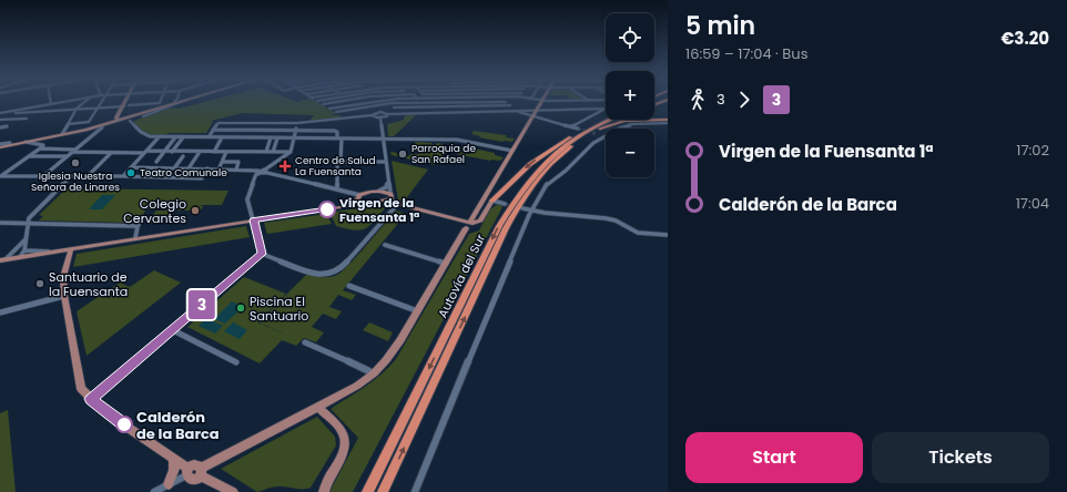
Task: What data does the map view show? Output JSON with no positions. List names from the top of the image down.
{
  "streets": {
    "highway": ["Autovía del Sur"]
  },
  "places": {
    "other": [
      "Parroquia de San Rafael",
      "Iglesia Nuestra Señora de Linares",
      "Teatro Comunale",
      "Virgen de la Fuensanta 1ª",
      "Colegio Cervantes",
      "Santuario de la Fuensanta",
      "Piscina El Santuario",
      "Calderón de la Barca"
    ],
    "health": ["Centro de Salud La Fuensanta"]
  },
  "lines": ["bus line 3"],
  "page": {
    "on_map": "3",
    "heading": ["5 min", "16:59 – 17:04 · Bus", "€3.20"],
    "map_buttons": ["+", "−"],
    "legs": ["3", "3"],
    "list": [
      {
        "name": "Virgen de la Fuensanta 1ª",
        "value": "17:02"
      },
      {
        "name": "Calderón de la Barca",
        "value": "17:04"
      }
    ],
    "buttons": ["Start", "Tickets"]
  }
}
